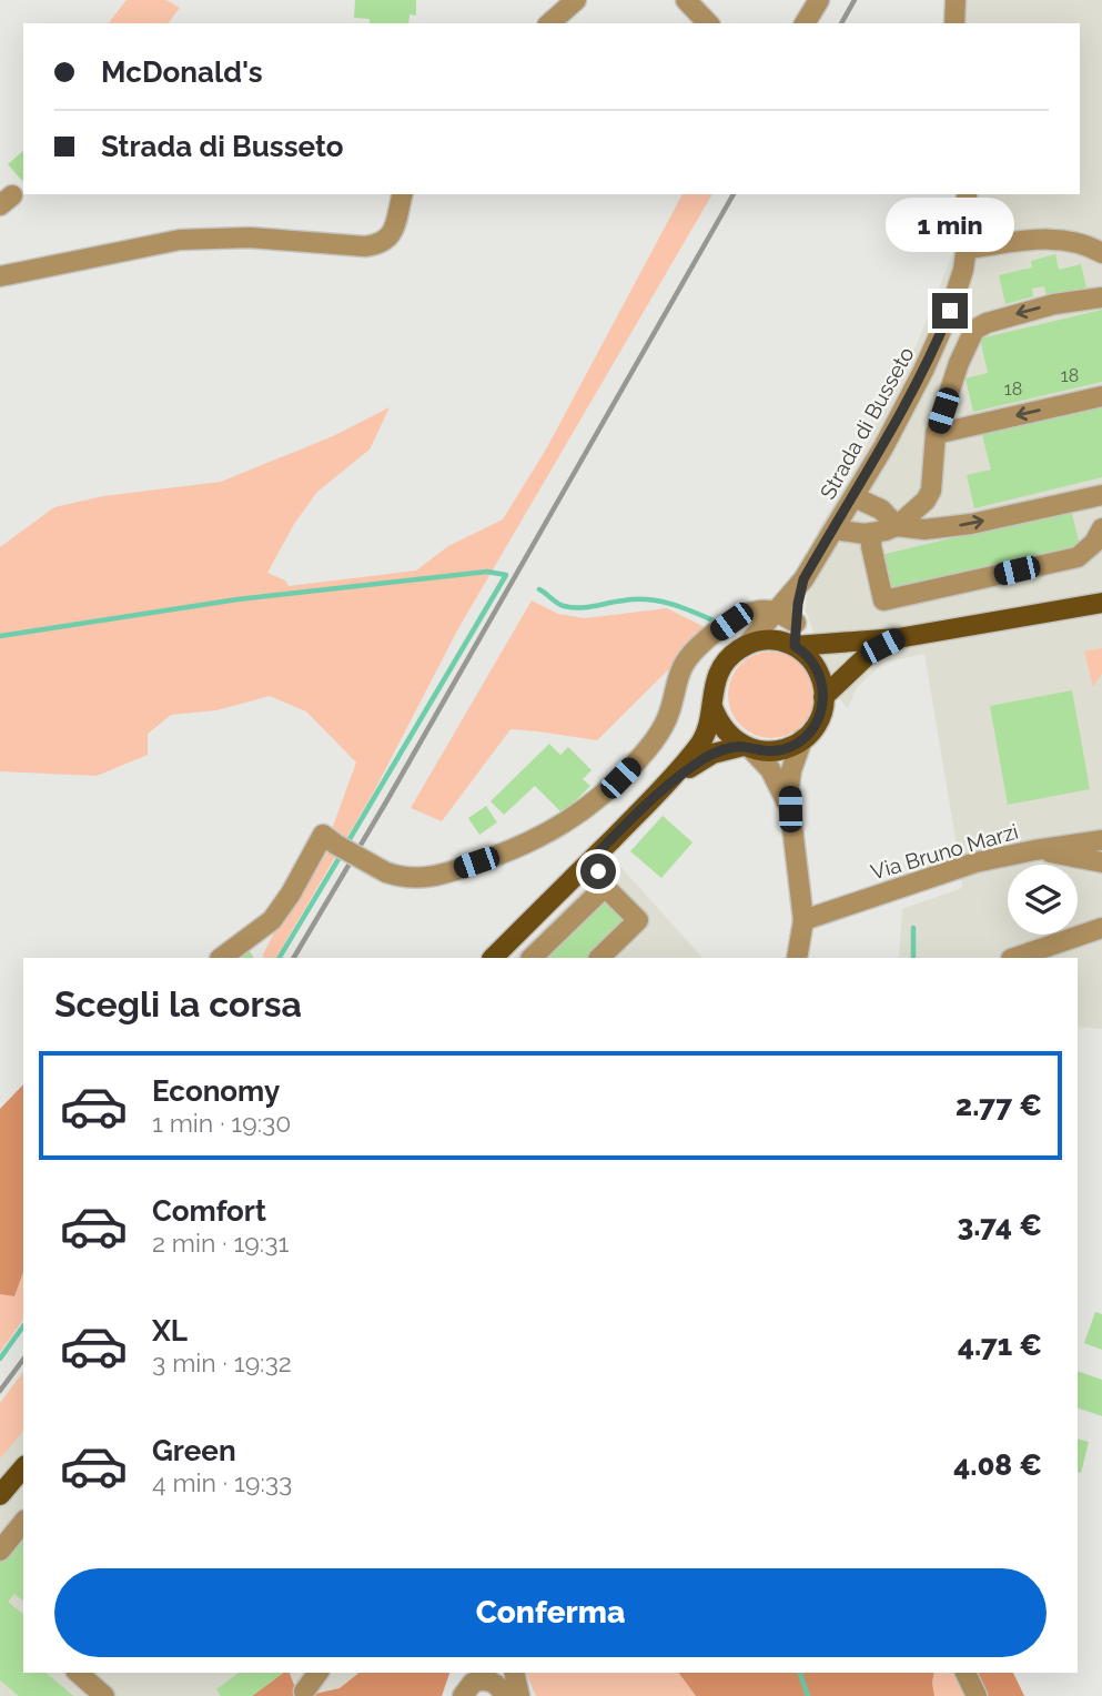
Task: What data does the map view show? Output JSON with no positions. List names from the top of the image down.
{
  "streets": {
    "street": ["Strada di Busseto", "Via Bruno Marzi"]
  },
  "house_numbers": ["18", "18"],
  "page": {
    "banner": ["McDonald's", "Strada di Busseto"],
    "bubble": "1 min",
    "heading": "Scegli la corsa",
    "list": [
      {
        "name": "Economy",
        "note": "1 min · 19:30",
        "value": "2.77 €"
      },
      {
        "name": "Comfort",
        "note": "2 min · 19:31",
        "value": "3.74 €"
      },
      {
        "name": "XL",
        "note": "3 min · 19:32",
        "value": "4.71 €"
      },
      {
        "name": "Green",
        "note": "4 min · 19:33",
        "value": "4.08 €"
      }
    ],
    "buttons": "Conferma"
  }
}
